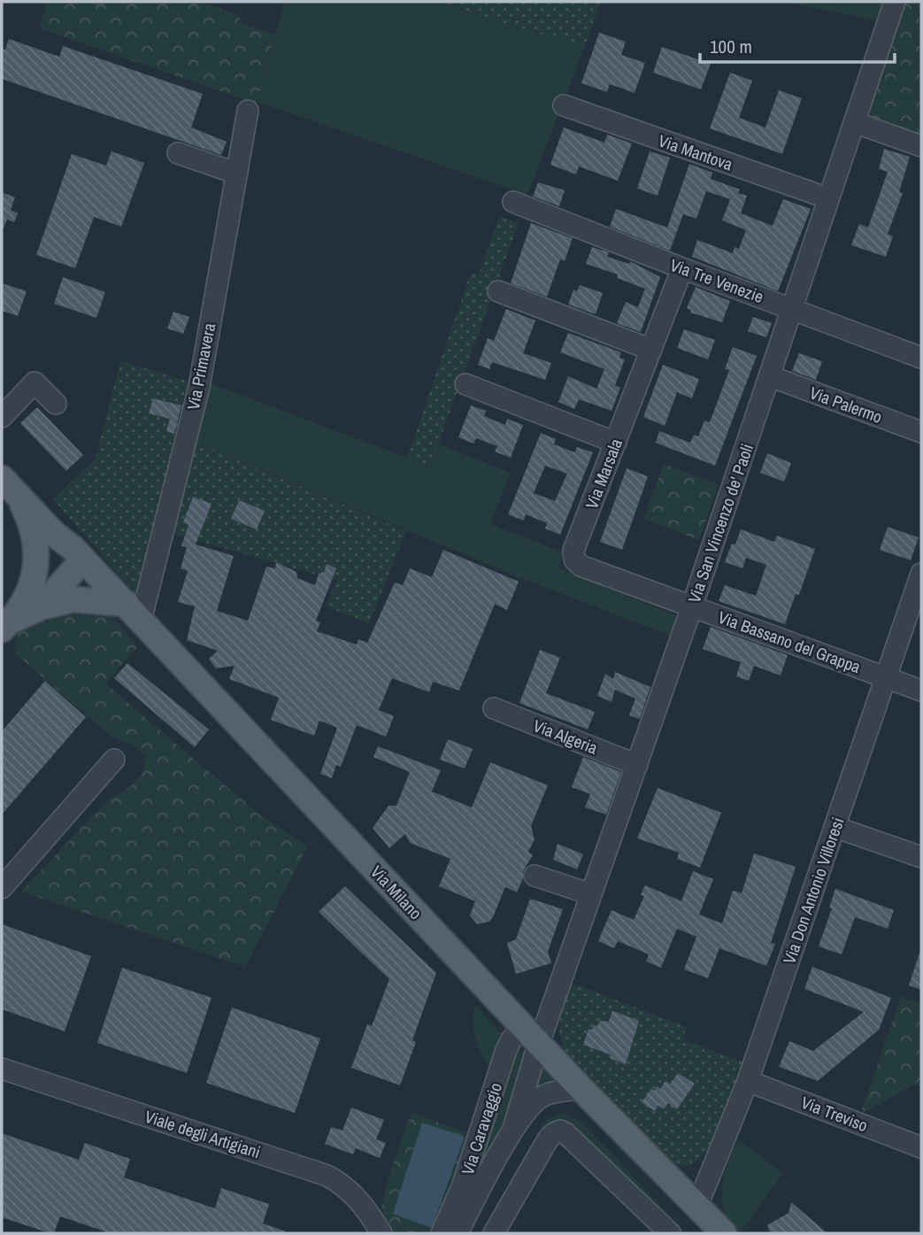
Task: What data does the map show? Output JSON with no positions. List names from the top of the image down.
{
  "streets": {
    "main road": ["Via Milano"],
    "street": [
      "Via Mantova",
      "Via Tre Venezie",
      "Via Primavera",
      "Via Palermo",
      "Via Marsala",
      "Via San Vincenzo de' Paoli",
      "Via Bassano del Grappa",
      "Via Algeria",
      "Via Don Antonio Villoresi",
      "Via Treviso",
      "Via Caravaggio",
      "Viale degli Artigiani"
    ]
  },
  "crossings": [
    ["Via Mantova", "Via San Vincenzo de' Paoli"],
    ["Via Tre Venezie", "Via Marsala"],
    ["Via Tre Venezie", "Via San Vincenzo de' Paoli"],
    ["Via Primavera", "Via Milano"],
    ["Via Palermo", "Via San Vincenzo de' Paoli"],
    ["Via Marsala", "Via San Vincenzo de' Paoli"],
    ["Via Marsala", "Via Bassano del Grappa"],
    ["Via San Vincenzo de' Paoli", "Via Bassano del Grappa"],
    ["Via San Vincenzo de' Paoli", "Via Algeria"],
    ["Via San Vincenzo de' Paoli", "Via Milano"],
    ["Via San Vincenzo de' Paoli", "Via Caravaggio"],
    ["Via Bassano del Grappa", "Via Don Antonio Villoresi"],
    ["Via Don Antonio Villoresi", "Via Milano"],
    ["Via Don Antonio Villoresi", "Via Treviso"],
    ["Via Milano", "Via Caravaggio"]
  ],
  "scale_bar": "100 m"
}
